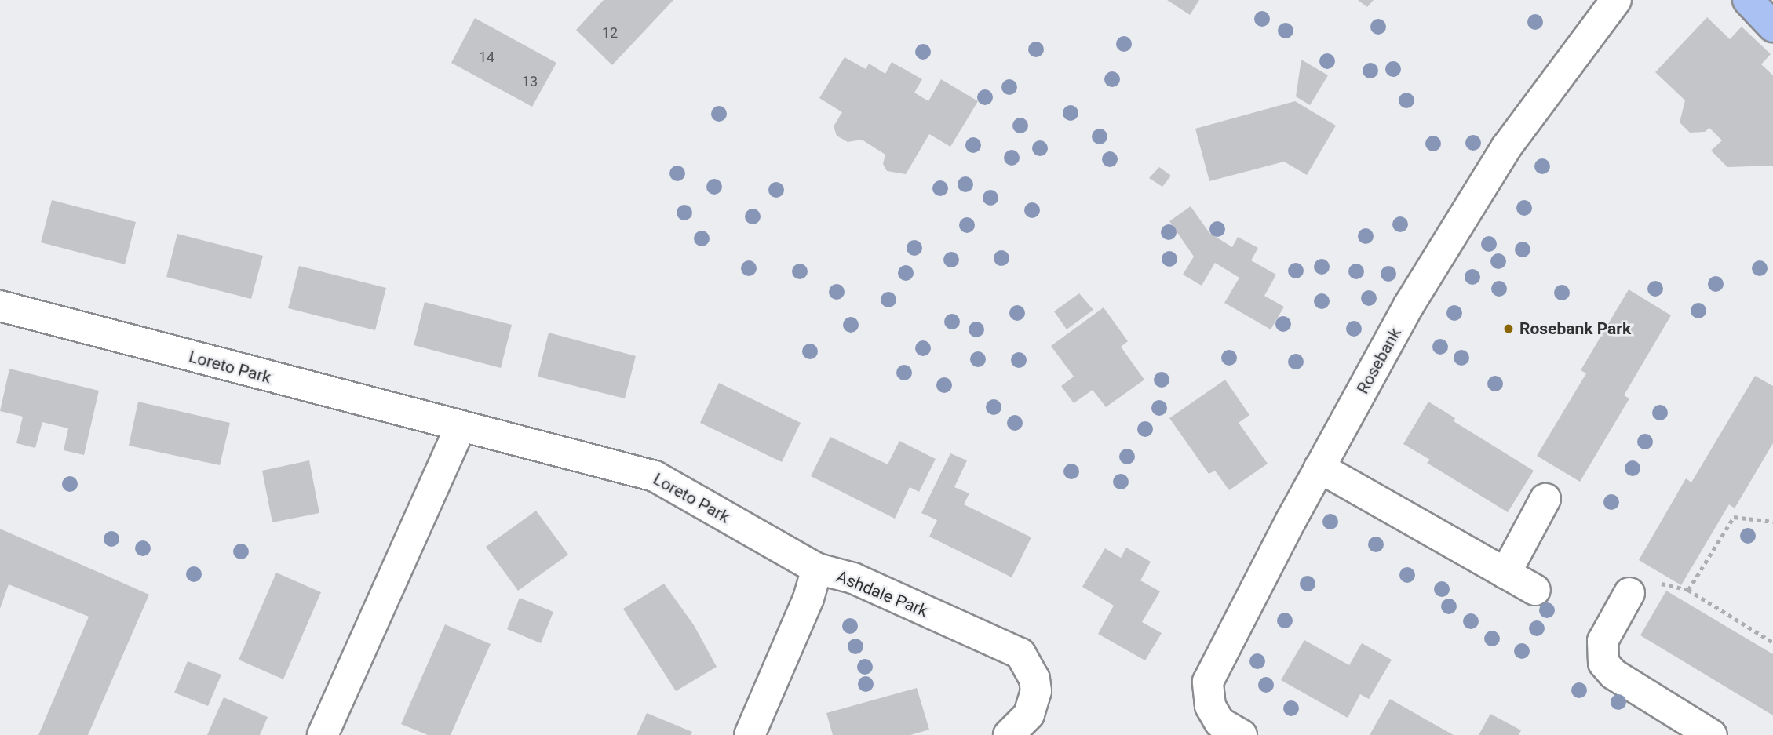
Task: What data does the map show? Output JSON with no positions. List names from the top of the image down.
{
  "streets": {
    "street": ["Rosebank", "Loreto Park", "Ashdale Park"]
  },
  "crossings": [
    ["Loreto Park", "Ashdale Park"]
  ],
  "places": ["Rosebank Park"],
  "house_numbers": ["12", "14", "13"]
}
